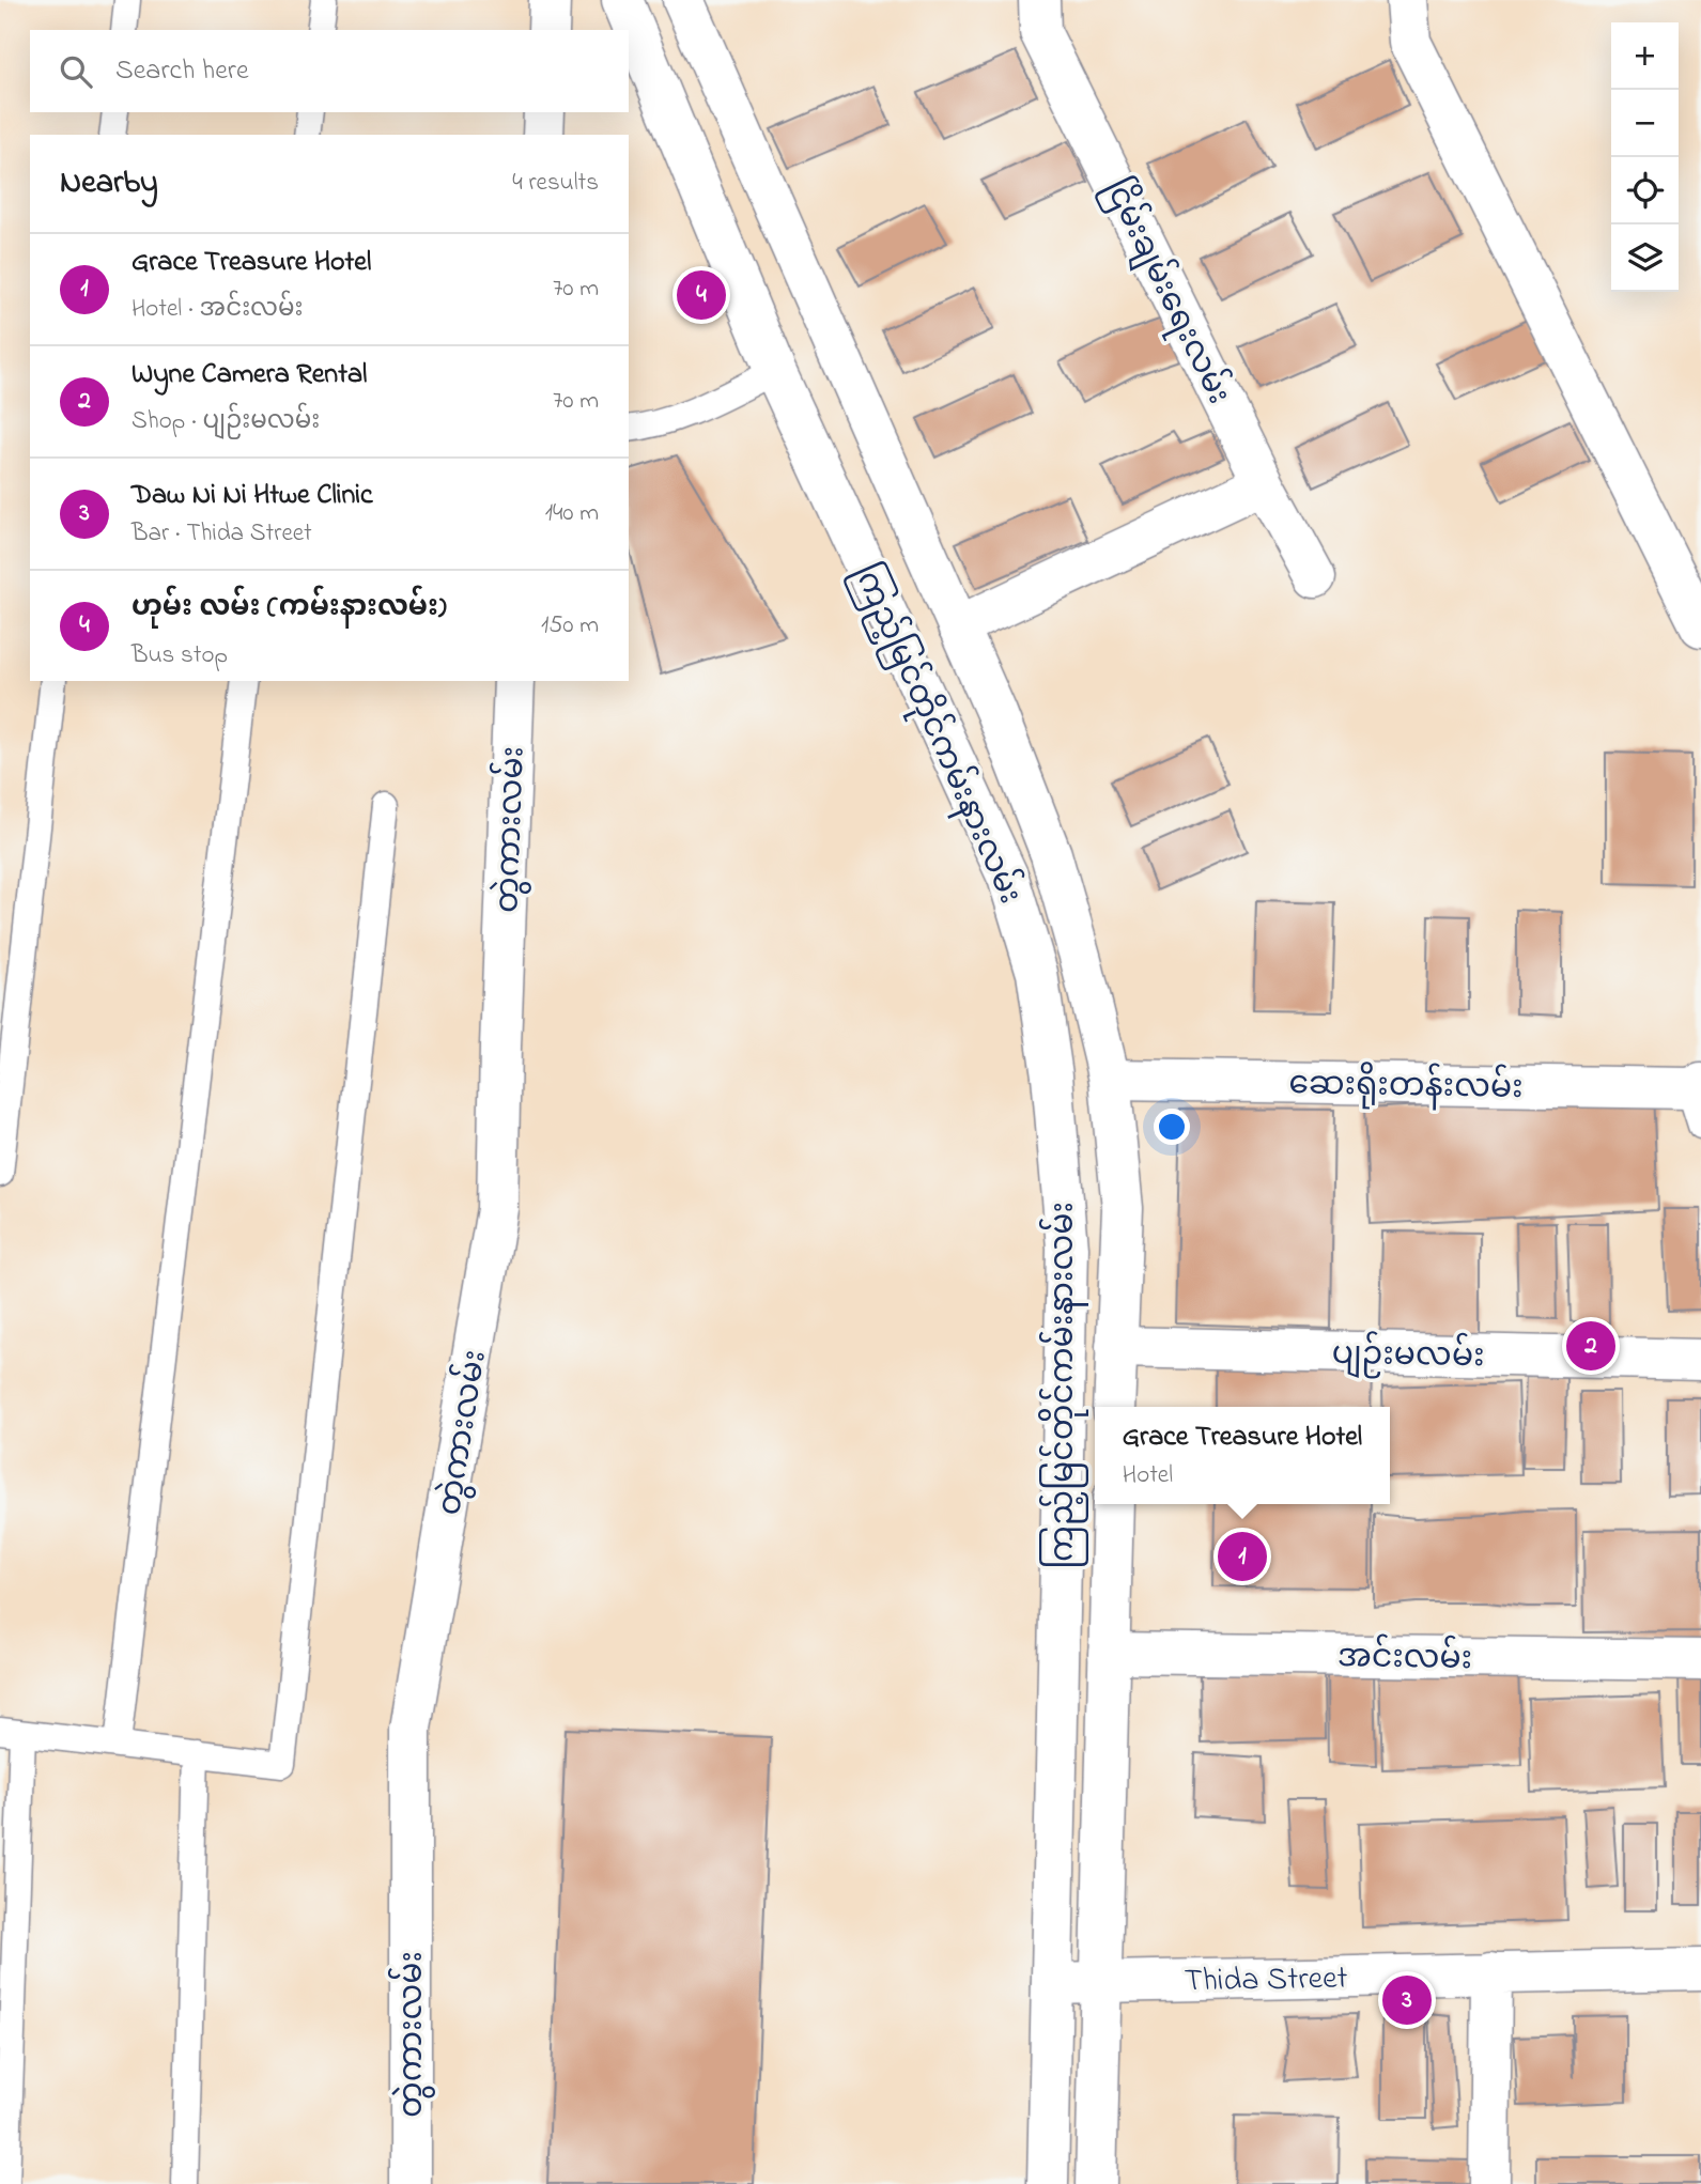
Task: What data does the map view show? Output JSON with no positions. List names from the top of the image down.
{
  "streets": {
    "main road": [
      "ငြိမ်းချမ်းရေးလမ်း",
      "ကြည့်မြင်တိုင်ကမ်းနားလမ်း",
      "တွဲကားလမ်း",
      "ဆေးရိုးတန်းလမ်း",
      "ပျဉ်းမလမ်း",
      "အင်းလမ်း",
      "Thida Street"
    ]
  },
  "crossings": [
    ["ကြည့်မြင်တိုင်ကမ်းနားလမ်း", "ဆေးရိုးတန်းလမ်း"],
    ["ကြည့်မြင်တိုင်ကမ်းနားလမ်း", "ပျဉ်းမလမ်း"],
    ["ကြည့်မြင်တိုင်ကမ်းနားလမ်း", "အင်းလမ်း"],
    ["ကြည့်မြင်တိုင်ကမ်းနားလမ်း", "Thida Street"]
  ],
  "page": {
    "map_buttons": ["+", "−"],
    "search": "Search here",
    "heading": ["Nearby", "4 results"],
    "list": [
      {
        "mark": "1",
        "name": "Grace Treasure Hotel",
        "note": "Hotel · အင်းလမ်း",
        "value": "70 m"
      },
      {
        "mark": "2",
        "name": "Wyne Camera Rental",
        "note": "Shop · ပျဉ်းမလမ်း",
        "value": "70 m"
      },
      {
        "mark": "3",
        "name": "Daw Ni Ni Htwe Clinic",
        "note": "Bar · Thida Street",
        "value": "140 m"
      },
      {
        "mark": "4",
        "name": "ဟုမ်း လမ်း (ကမ်းနားလမ်း)",
        "note": "Bus stop",
        "value": "150 m"
      }
    ],
    "pins": [
      "4",
      "2",
      "1",
      "3"
    ],
    "popup": ["Grace Treasure Hotel", "Hotel"]
  }
}
